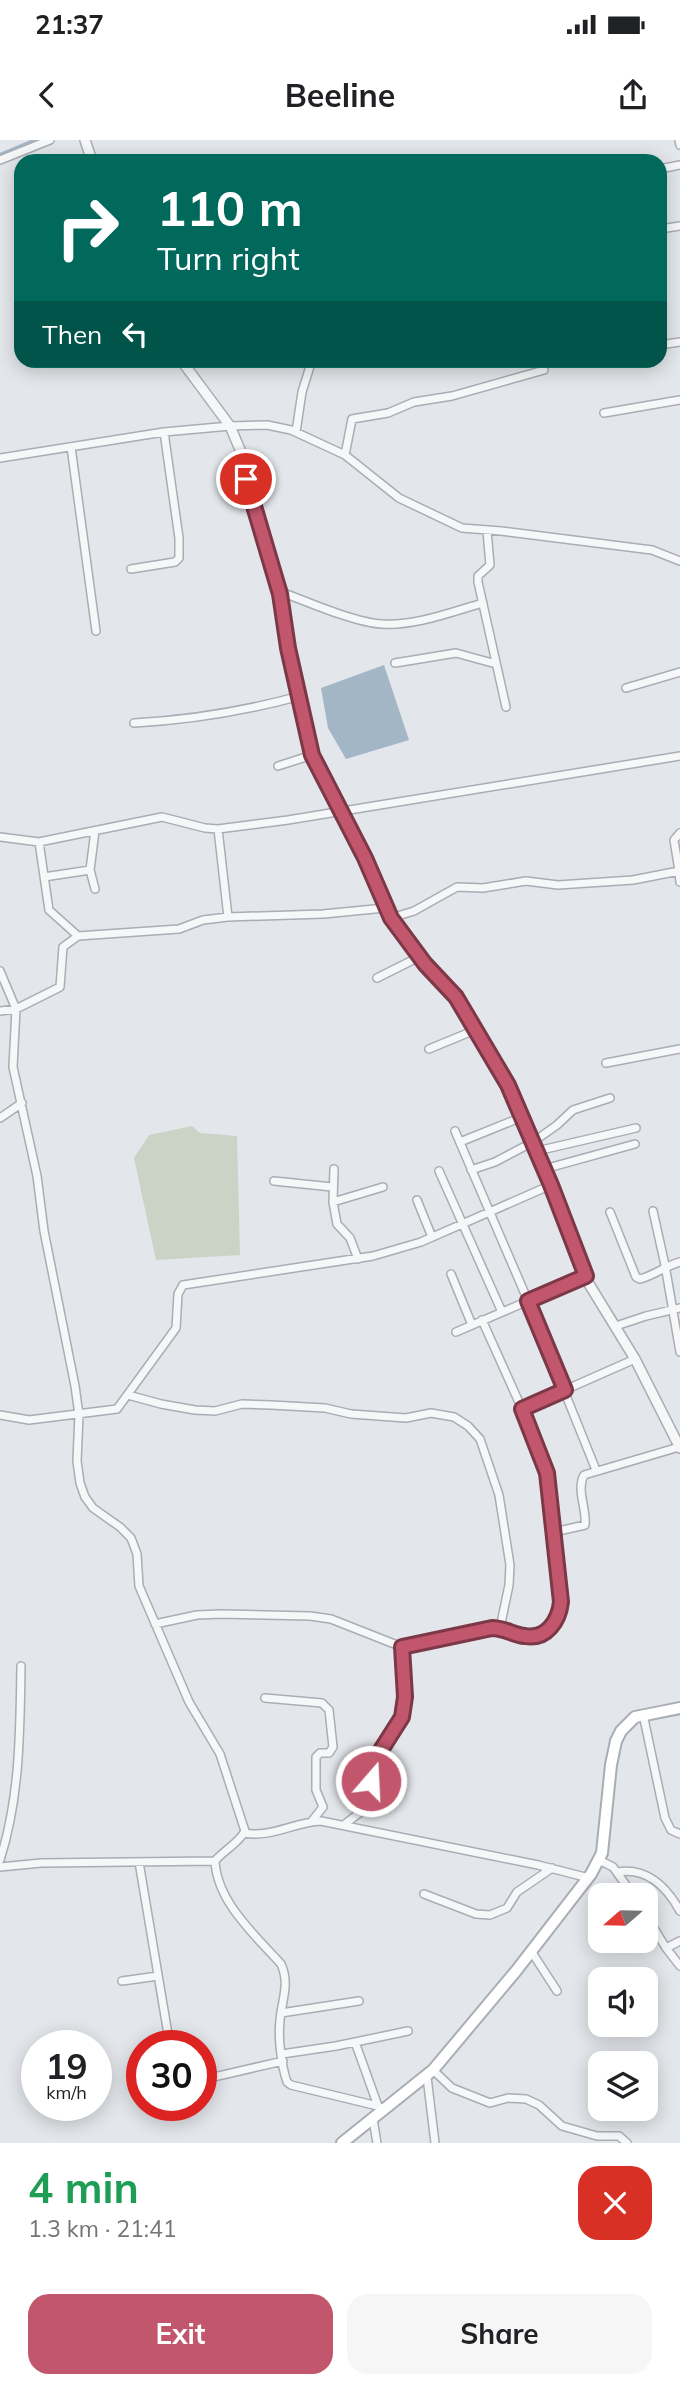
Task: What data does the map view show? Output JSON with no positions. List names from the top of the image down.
{
  "north": "left",
  "page": {
    "status": "21:37",
    "header": "Beeline",
    "turn": ["110 m", "Turn right"],
    "then": "Then",
    "speed": "19 km/h",
    "limit": "30",
    "heading": ["4 min", "1.3 km · 21:41"],
    "buttons": ["Exit", "Share"]
  }
}
